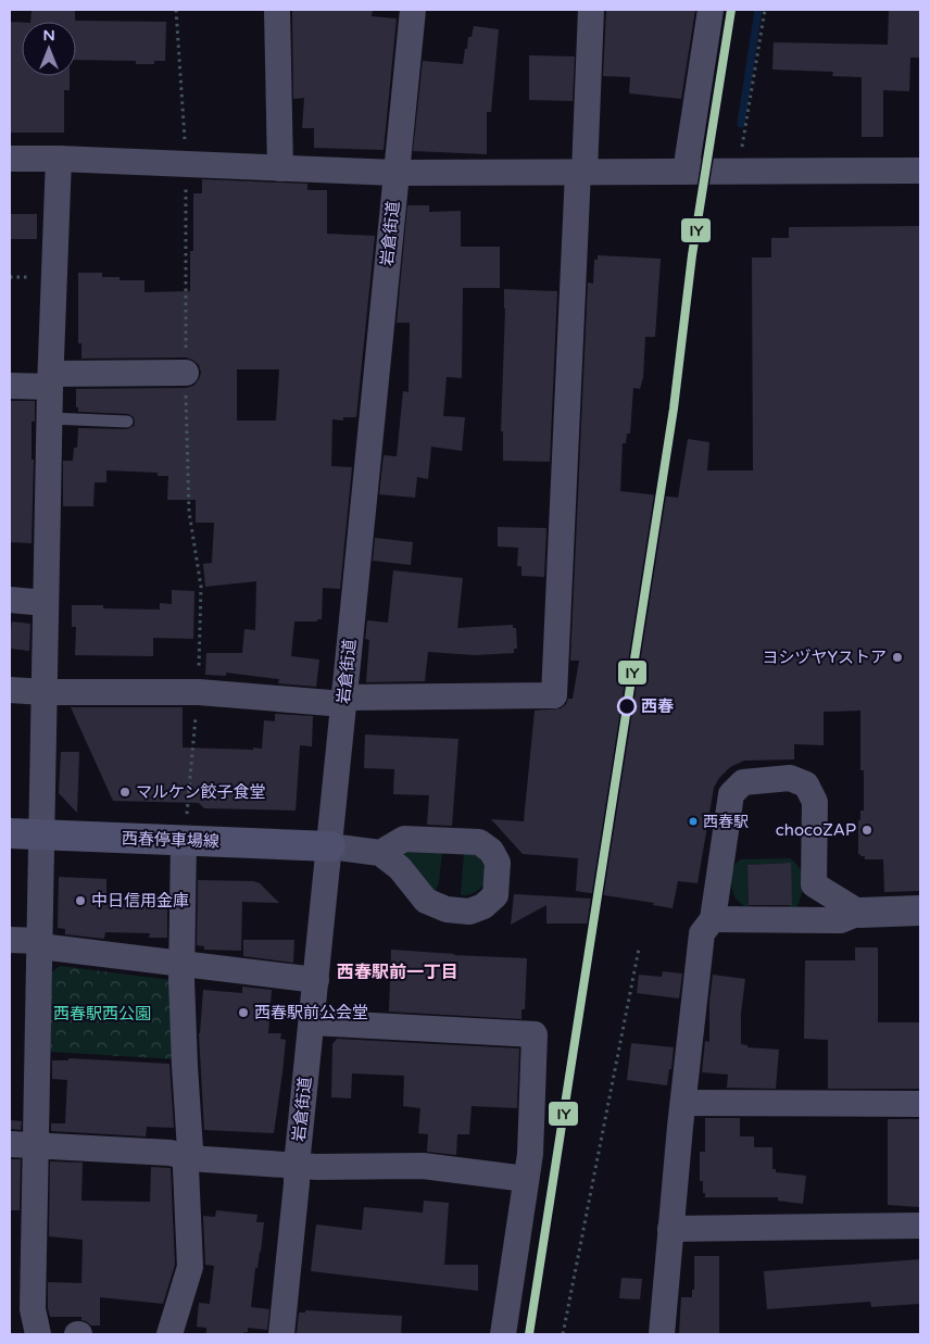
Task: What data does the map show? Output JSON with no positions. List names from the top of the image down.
{
  "streets": {
    "main road": ["西春停車場線"],
    "street": ["岩倉街道"]
  },
  "crossings": [
    ["岩倉街道", "西春停車場線"]
  ],
  "districts": ["西春駅前一丁目"],
  "parks": ["西春駅西公園"],
  "places": [
    "ヨシヅヤYストア",
    "西春",
    "マルケン餃子食堂",
    "西春駅",
    "chocoZAP",
    "中日信用金庫",
    "西春駅前公会堂"
  ],
  "lines": ["transit line IY"],
  "north": "top"
}
